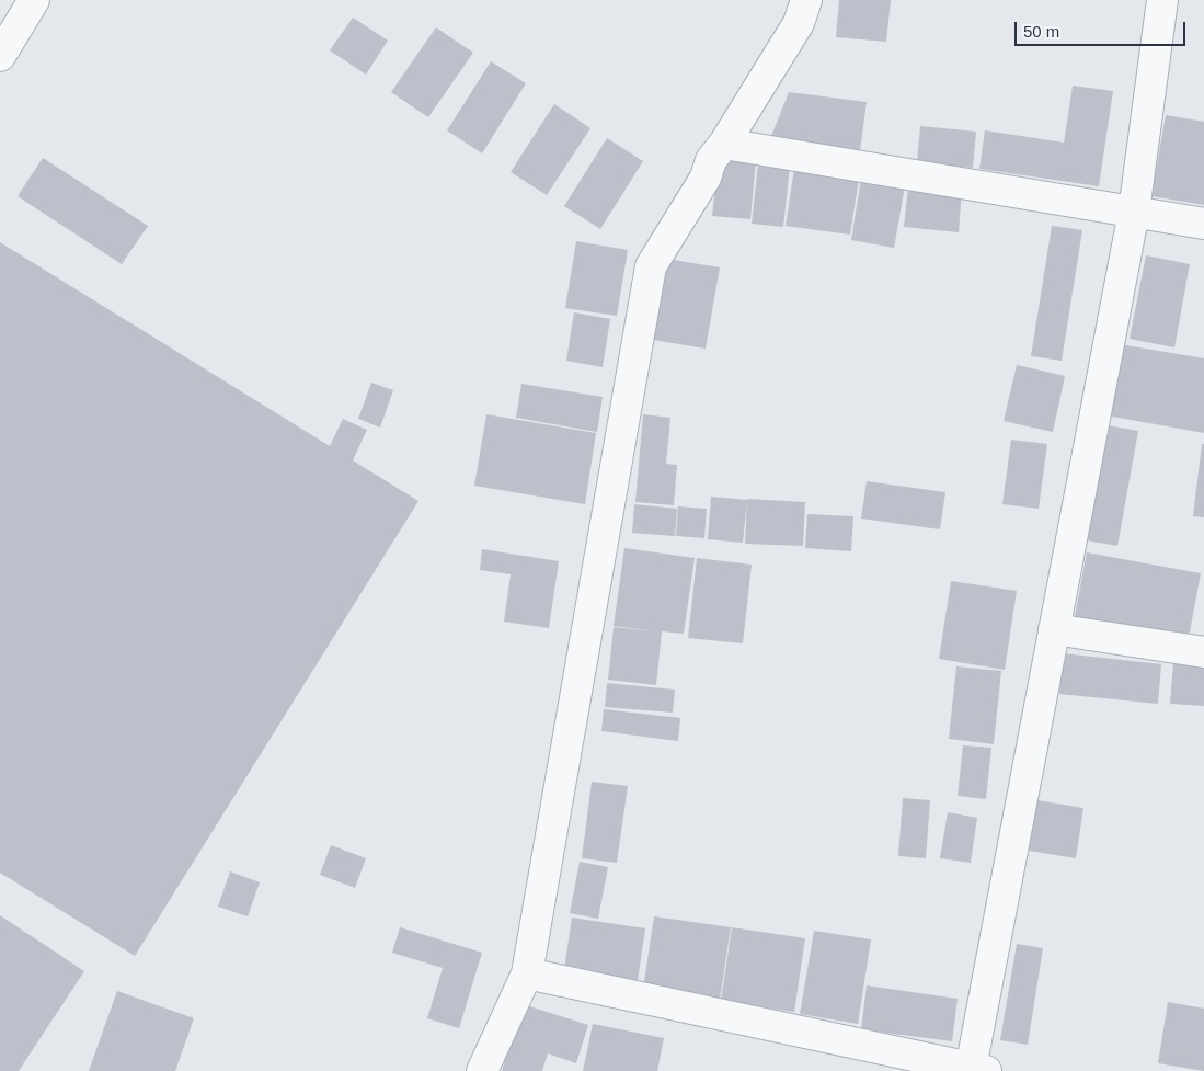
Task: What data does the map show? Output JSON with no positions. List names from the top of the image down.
{
  "scale_bar": "50 m"
}
